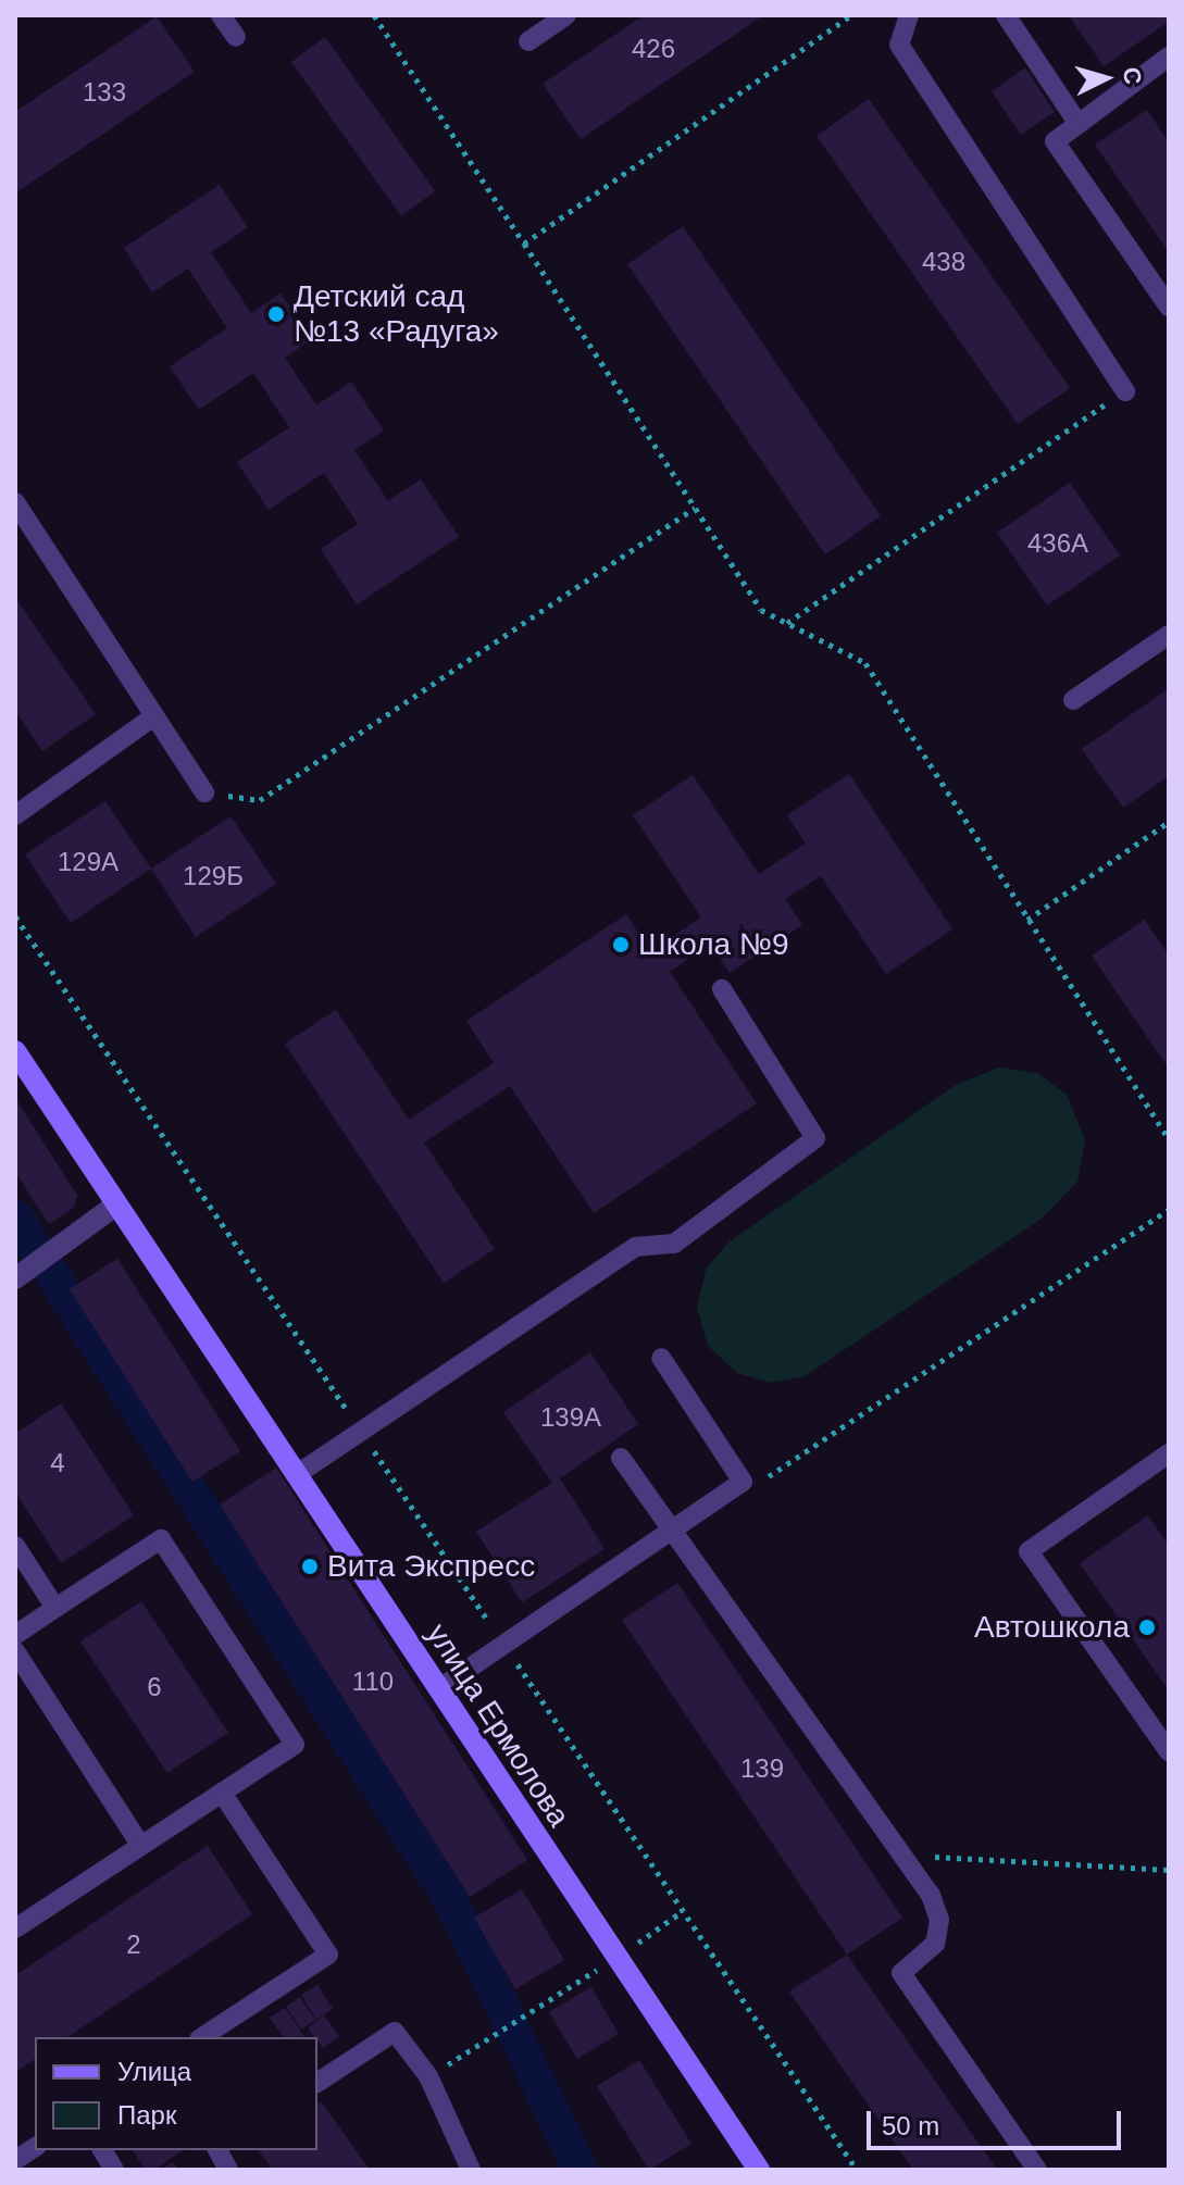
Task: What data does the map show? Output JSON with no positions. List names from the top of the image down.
{
  "streets": {
    "street": ["улица Ермолова"]
  },
  "places": [
    "Детский сад №13 «Радуга»",
    "Школа №9",
    "Вита Экспресс",
    "Автошкола"
  ],
  "house_numbers": [
    "426",
    "133",
    "438",
    "436А",
    "129А",
    "129Б",
    "139А",
    "4",
    "110",
    "6",
    "139",
    "2"
  ],
  "legend": ["Улица", "Парк"],
  "scale_bar": "50 m",
  "north": "right"
}
